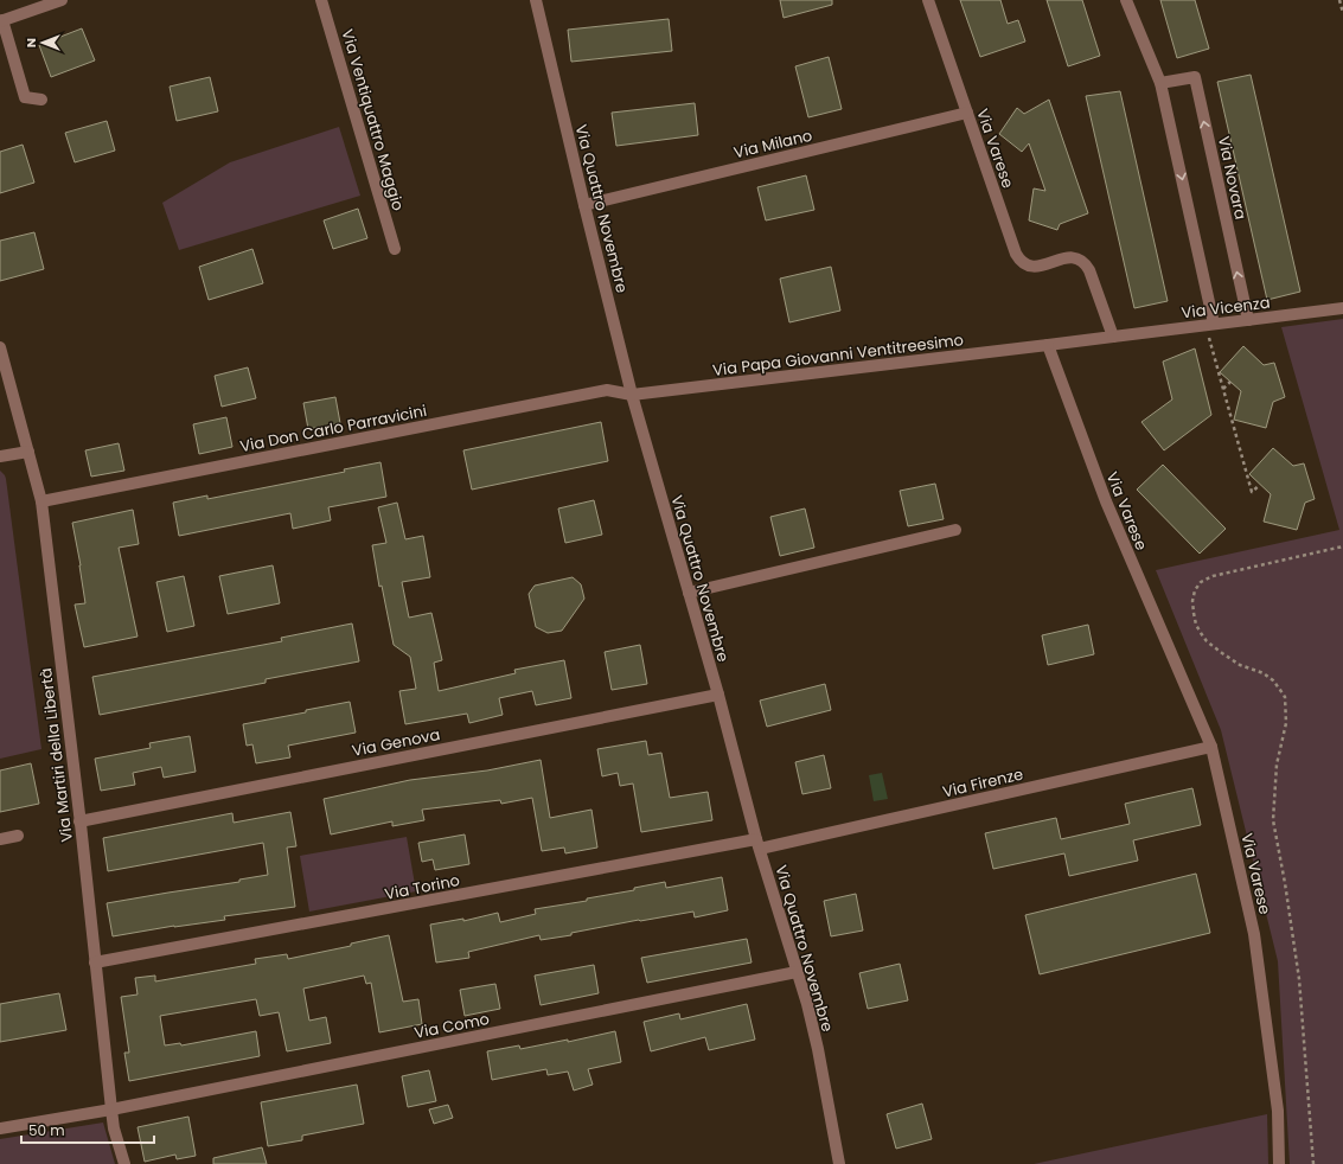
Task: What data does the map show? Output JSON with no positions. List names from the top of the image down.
{
  "streets": {
    "street": [
      "Via Ventiquattro Maggio",
      "Via Milano",
      "Via Varese",
      "Via Novara",
      "Via Quattro Novembre",
      "Via Vicenza",
      "Via Papa Giovanni Ventitreesimo",
      "Via Don Carlo Parravicini",
      "Via Genova",
      "Via Martiri della Libertà",
      "Via Firenze",
      "Via Torino",
      "Via Como"
    ]
  },
  "crossings": [
    ["Via Milano", "Via Varese"],
    ["Via Milano", "Via Quattro Novembre"],
    ["Via Varese", "Via Vicenza"],
    ["Via Varese", "Via Papa Giovanni Ventitreesimo"],
    ["Via Varese", "Via Firenze"],
    ["Via Novara", "Via Vicenza"],
    ["Via Quattro Novembre", "Via Papa Giovanni Ventitreesimo"],
    ["Via Quattro Novembre", "Via Don Carlo Parravicini"],
    ["Via Quattro Novembre", "Via Genova"],
    ["Via Quattro Novembre", "Via Firenze"],
    ["Via Quattro Novembre", "Via Torino"],
    ["Via Quattro Novembre", "Via Como"],
    ["Via Papa Giovanni Ventitreesimo", "Via Don Carlo Parravicini"],
    ["Via Don Carlo Parravicini", "Via Martiri della Libertà"],
    ["Via Genova", "Via Martiri della Libertà"],
    ["Via Martiri della Libertà", "Via Torino"],
    ["Via Martiri della Libertà", "Via Como"],
    ["Via Firenze", "Via Torino"]
  ],
  "scale_bar": "50 m",
  "north": "left"
}
